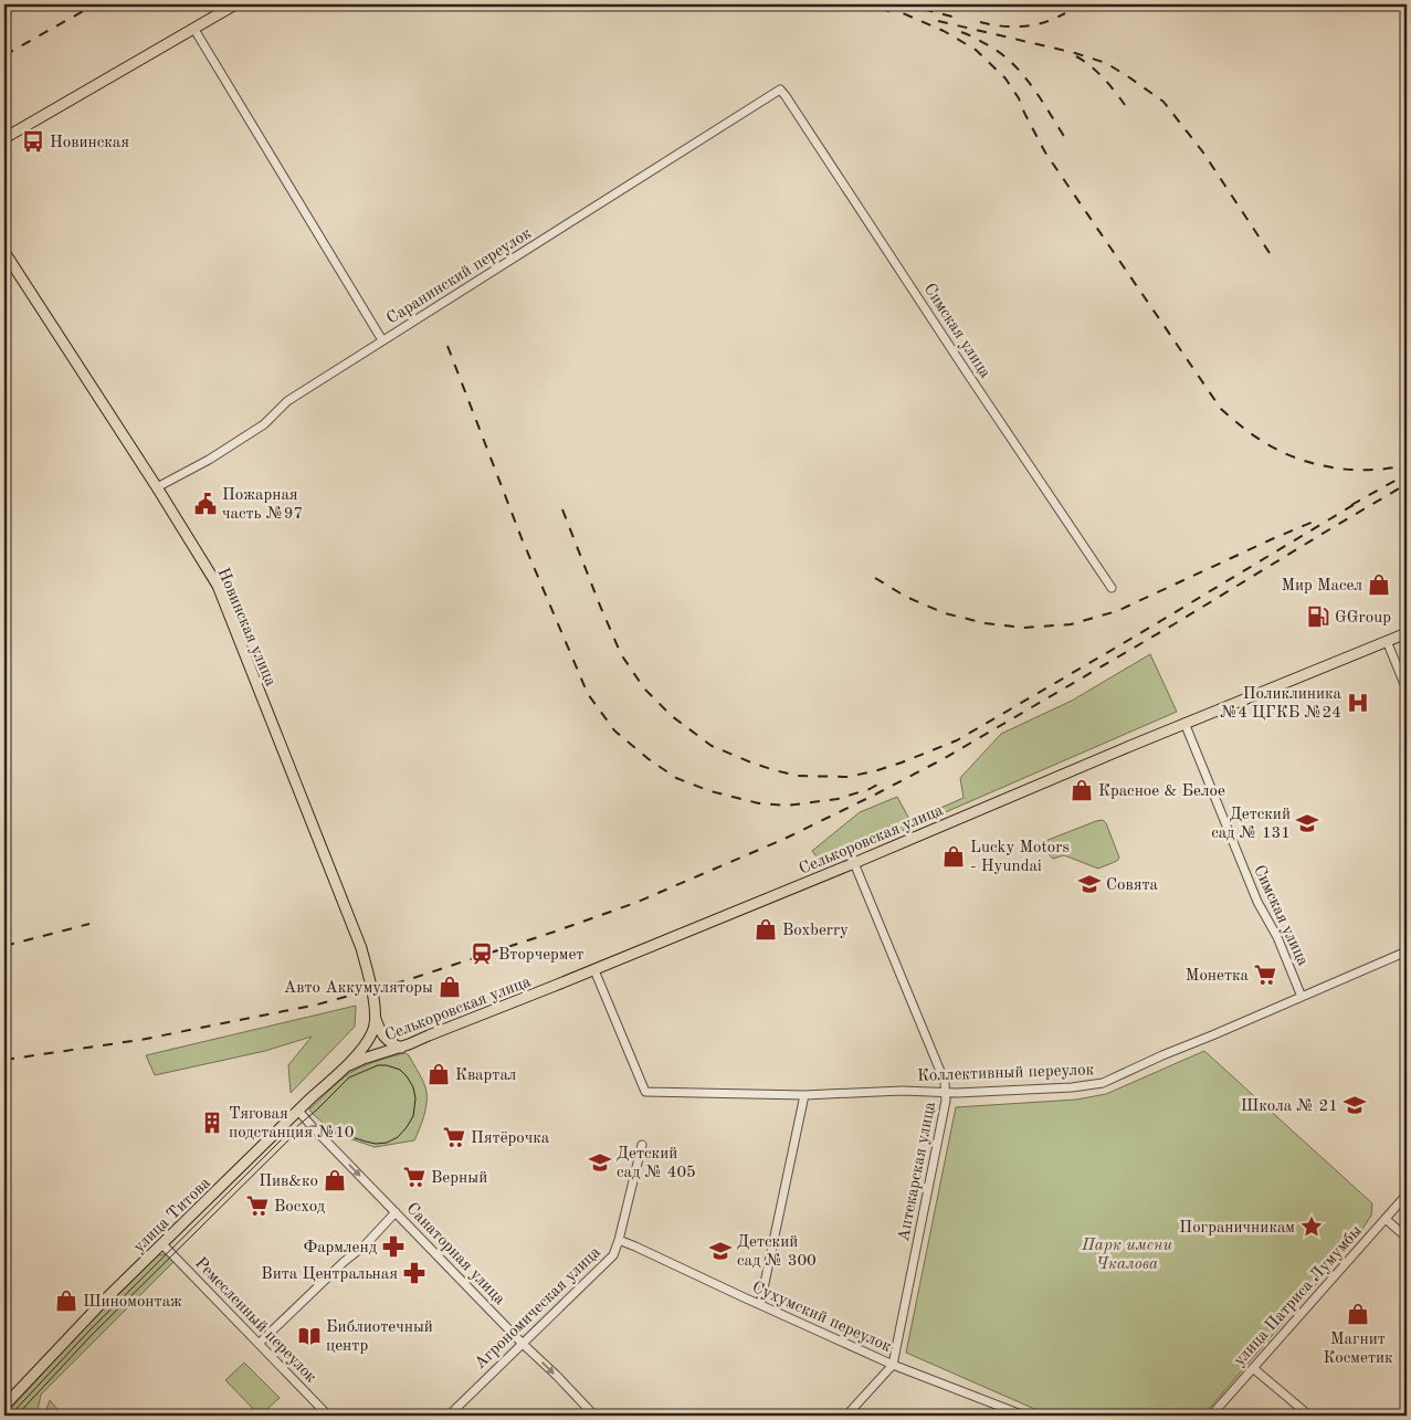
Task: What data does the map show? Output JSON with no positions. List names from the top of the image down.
{
  "streets": {
    "main road": ["Новинская улица", "Селькоровская улица", "улица Титова"],
    "street": [
      "Саранинский переулок",
      "Симская улица",
      "Коллективный переулок",
      "Аптекарская улица",
      "Санаторная улица",
      "улица Патриса Лумумбы",
      "Агрономическая улица",
      "Сухумский переулок",
      "Ремесленный переулок"
    ]
  },
  "crossings": [
    ["Саранинский переулок", "Симская улица"],
    ["Саранинский переулок", "Новинская улица"],
    ["Симская улица", "Селькоровская улица"],
    ["Симская улица", "Коллективный переулок"],
    ["Новинская улица", "улица Титова"],
    ["Селькоровская улица", "Коллективный переулок"],
    ["Селькоровская улица", "Аптекарская улица"],
    ["Селькоровская улица", "улица Титова"],
    ["Коллективный переулок", "Аптекарская улица"],
    ["Аптекарская улица", "Сухумский переулок"],
    ["улица Титова", "Санаторная улица"],
    ["улица Титова", "Ремесленный переулок"],
    ["Санаторная улица", "Агрономическая улица"],
    ["Агрономическая улица", "Сухумский переулок"]
  ],
  "one_way": ["Санаторная улица"],
  "parks": ["Парк имени Чкалова"],
  "places": {
    "bus stop": ["Новинская"],
    "public building": ["Пожарная часть №97"],
    "shop": [
      "Мир Масел",
      "Красное & Белое",
      "Lucky Motors - Hyundai",
      "Boxberry",
      "Авто Аккумуляторы",
      "Квартал",
      "Пив&ко",
      "Шиномонтаж",
      "Магнит Косметик"
    ],
    "fuel station": ["GGroup"],
    "hospital": ["Поликлиника №4 ЦГКБ №24"],
    "school or university": [
      "Детский сад № 131",
      "Совята",
      "Школа № 21",
      "Детский сад № 405",
      "Детский сад № 300"
    ],
    "station": ["Вторчермет"],
    "supermarket": [
      "Монетка",
      "Пятёрочка",
      "Верный",
      "Восход"
    ],
    "building": ["Тяговая подстанция №10"],
    "place": ["Пограничникам"],
    "pharmacy": ["Фармленд", "Вита Центральная"],
    "library": ["Библиотечный центр"]
  }
}
